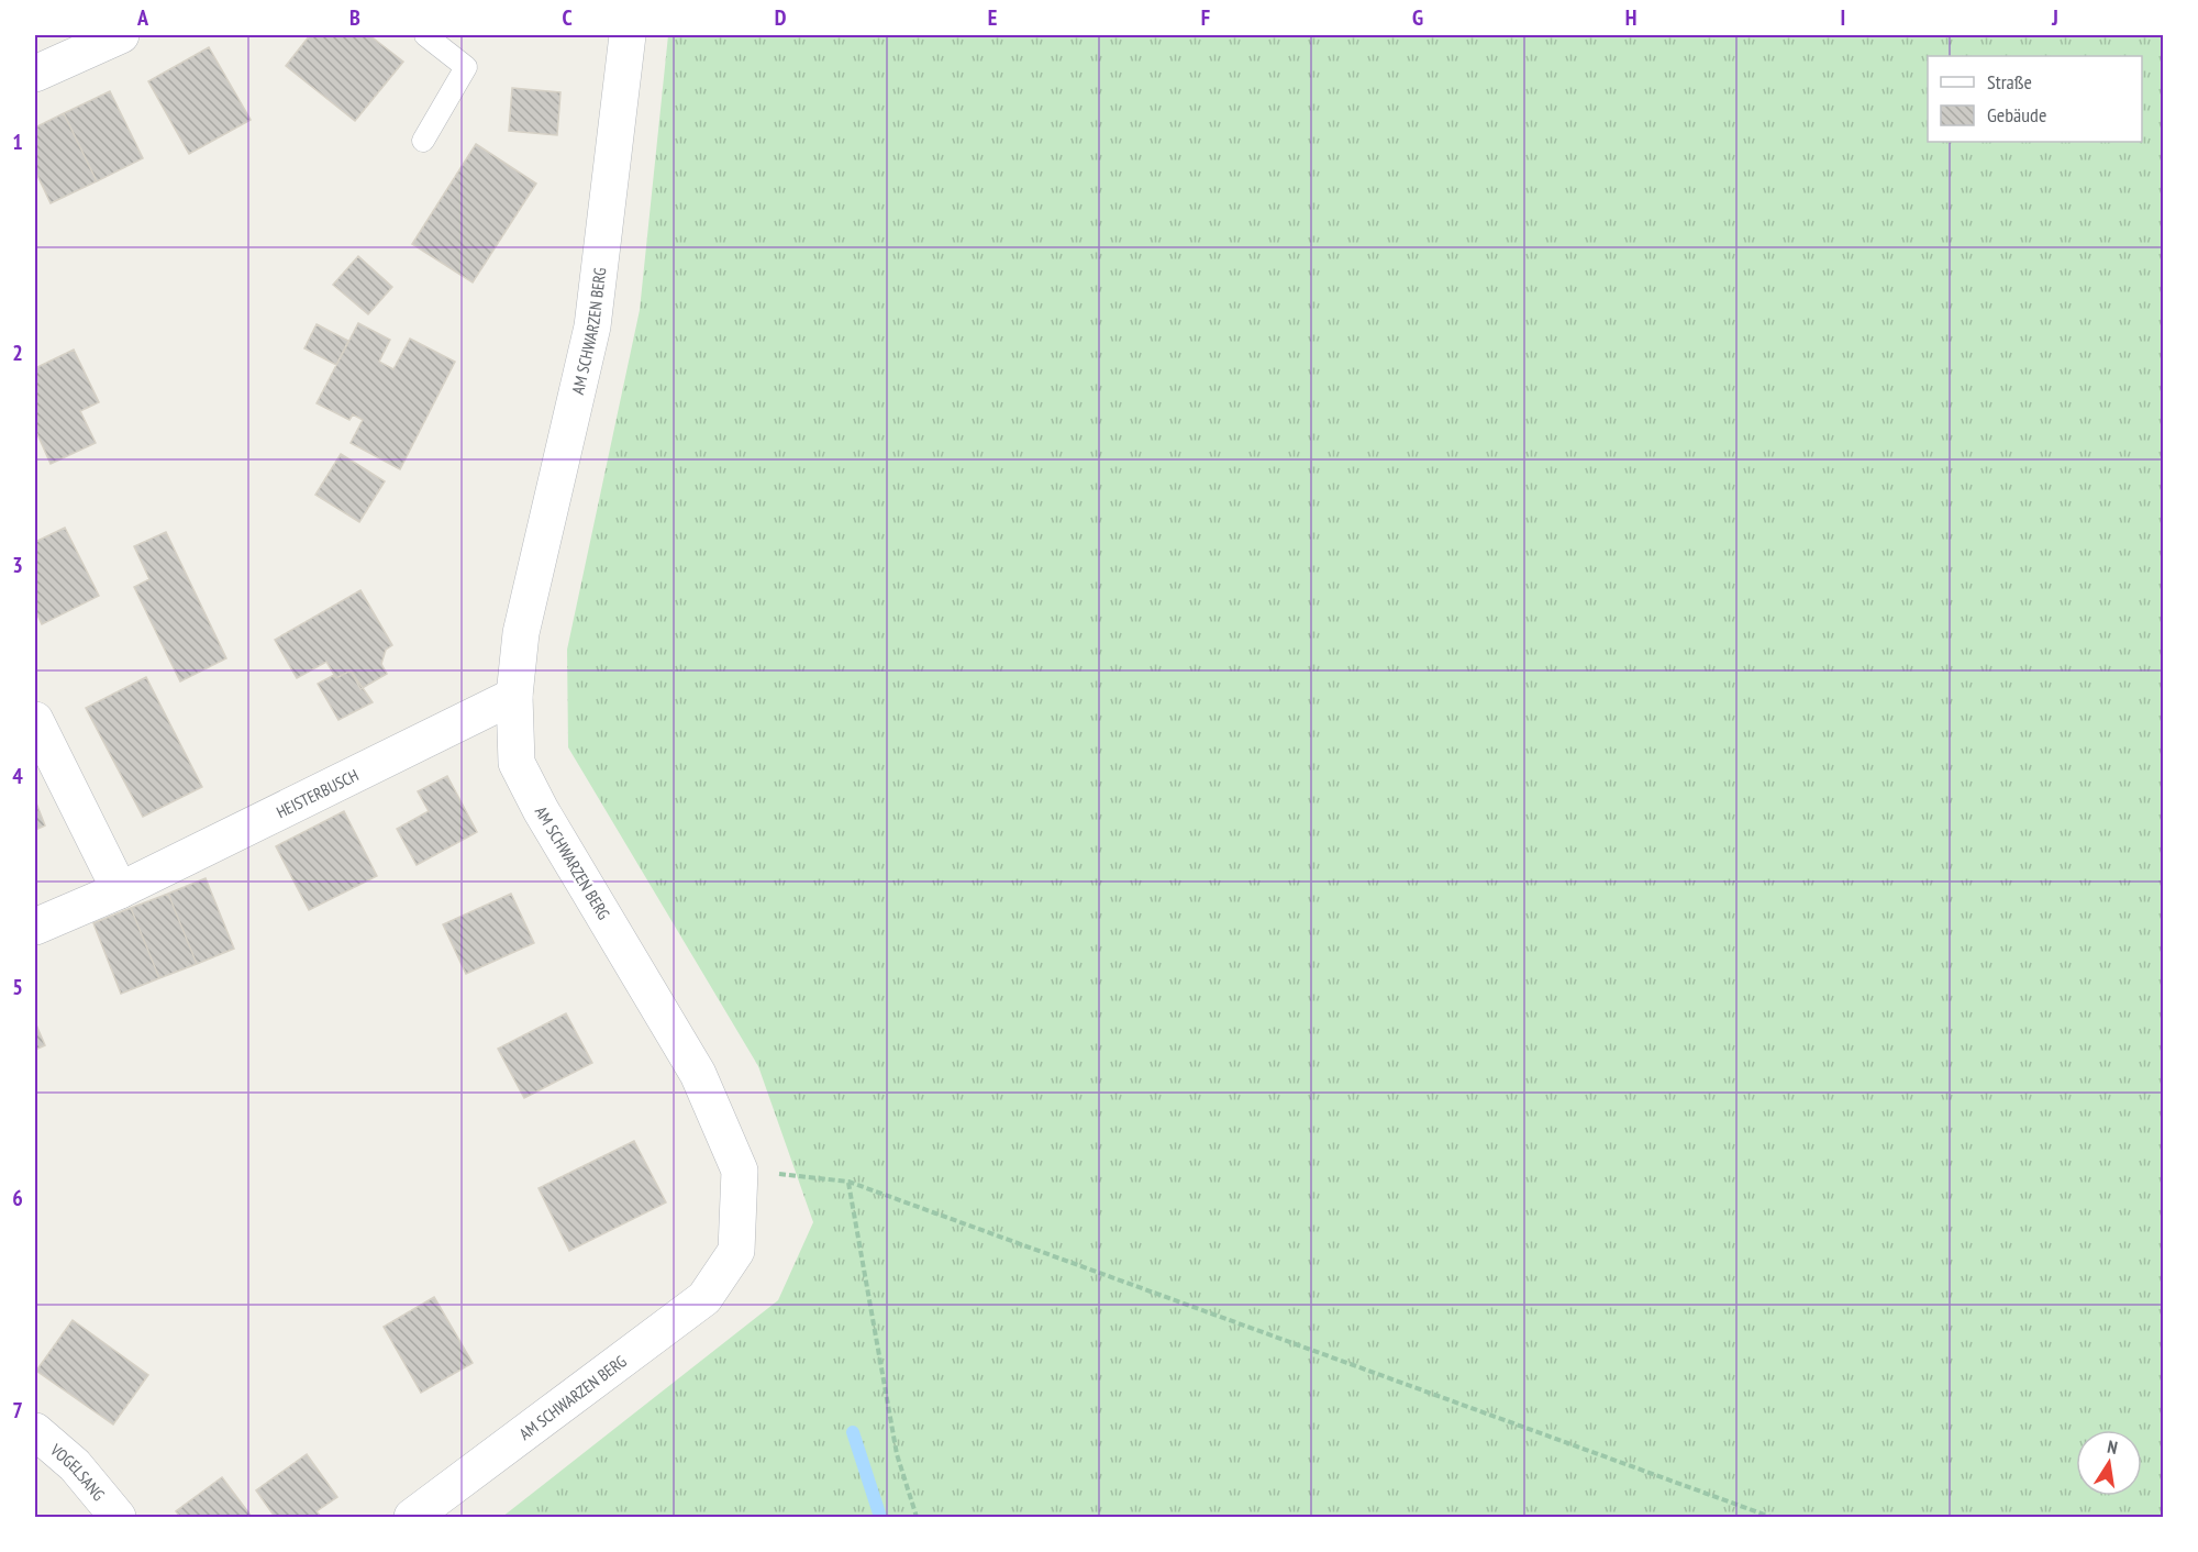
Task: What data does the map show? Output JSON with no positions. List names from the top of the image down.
{
  "streets": {
    "street": ["AM SCHWARZEN BERG", "HEISTERBUSCH", "VOGELSANG"]
  },
  "crossings": [
    ["AM SCHWARZEN BERG", "HEISTERBUSCH"]
  ],
  "legend": ["Straße", "Gebäude"],
  "north": "top",
  "grid": {
    "columns": [
      "A",
      "B",
      "C",
      "D",
      "E",
      "F",
      "G",
      "H",
      "I",
      "J"
    ],
    "rows": [
      "1",
      "2",
      "3",
      "4",
      "5",
      "6",
      "7"
    ]
  }
}
